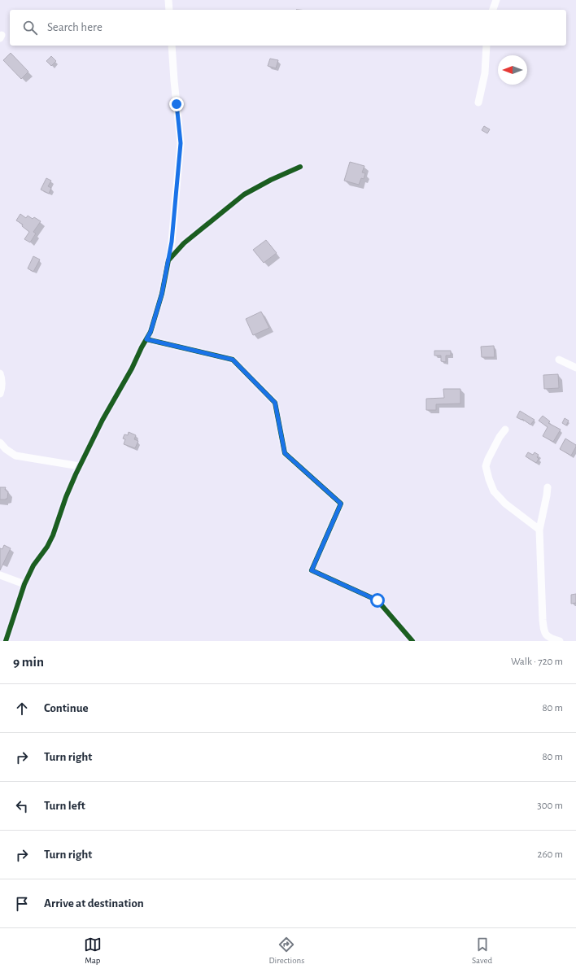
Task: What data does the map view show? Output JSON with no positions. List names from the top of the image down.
{
  "north": "left",
  "page": {
    "search": "Search here",
    "heading": ["9 min", "Walk · 720 m"],
    "list": [
      ["Continue", "80 m"],
      ["Turn right", "80 m"],
      ["Turn left", "300 m"],
      ["Turn right", "260 m"],
      "Arrive at destination"
    ],
    "nav": ["Map", "Directions", "Saved"]
  }
}
